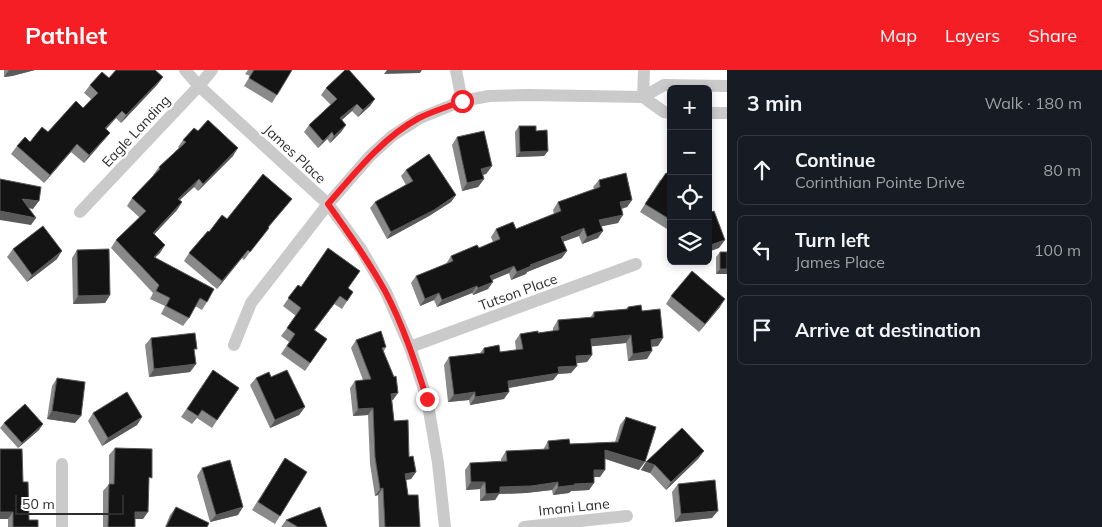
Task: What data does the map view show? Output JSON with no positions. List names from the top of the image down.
{
  "streets": {
    "street": [
      "Eagle Landing",
      "James Place",
      "Tutson Place",
      "Imani Lane"
    ]
  },
  "crossings": [
    ["Eagle Landing", "James Place"],
    ["James Place", "Tutson Place"]
  ],
  "scale_bar": "50 m",
  "page": {
    "header": "Pathlet",
    "nav": ["Map", "Layers", "Share"],
    "heading": ["3 min", "Walk · 180 m"],
    "map_buttons": ["+", "−"],
    "list": [
      ["Continue", "Corinthian Pointe Drive", "80 m"],
      ["Turn left", "James Place", "100 m"],
      "Arrive at destination"
    ],
    "scale": "50 m"
  }
}
